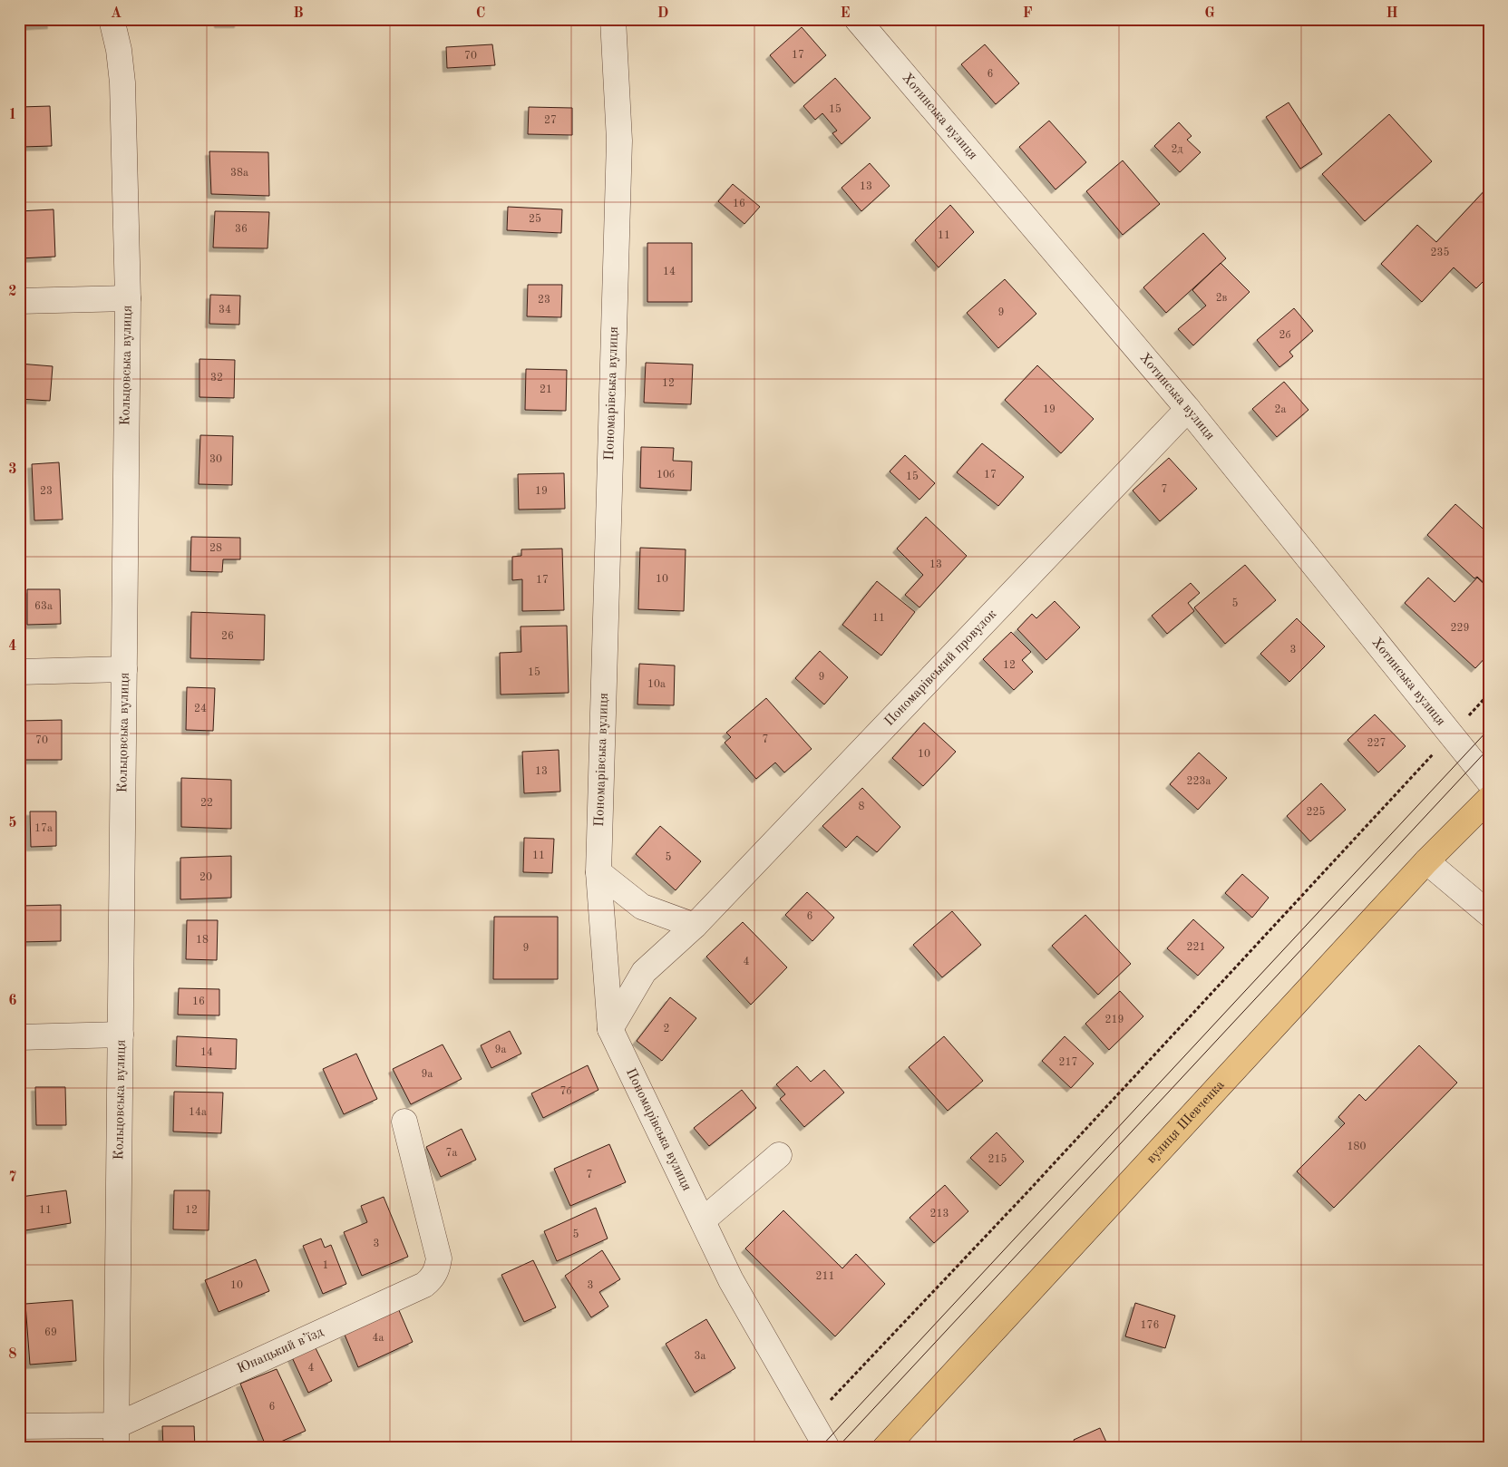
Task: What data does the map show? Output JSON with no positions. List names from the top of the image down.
{
  "streets": {
    "main road": ["вулиця Шевченка"],
    "street": [
      "Хотинська вулиця",
      "Кольцовська вулиця",
      "Пономарівська вулиця",
      "Пономарівський провулок",
      "Юнацький в’їзд"
    ]
  },
  "crossings": [
    ["Хотинська вулиця", "Пономарівський провулок"],
    ["Кольцовська вулиця", "Юнацький в’їзд"],
    ["Пономарівська вулиця", "Пономарівський провулок"]
  ],
  "house_numbers": [
    "17",
    "70",
    "6",
    "15",
    "27",
    "2д",
    "38а",
    "13",
    "16",
    "25",
    "36",
    "11",
    "235",
    "14",
    "2в",
    "23",
    "34",
    "9",
    "2б",
    "32",
    "12",
    "21",
    "19",
    "2а",
    "30",
    "10б",
    "17",
    "15",
    "7",
    "23",
    "19",
    "28",
    "13",
    "10",
    "17",
    "5",
    "63а",
    "11",
    "229",
    "26",
    "3",
    "12",
    "15",
    "9",
    "10а",
    "24",
    "7",
    "70",
    "227",
    "10",
    "13",
    "223а",
    "22",
    "8",
    "225",
    "17а",
    "11",
    "5",
    "20",
    "6",
    "18",
    "221",
    "9",
    "4",
    "16",
    "219",
    "2",
    "9а",
    "14",
    "217",
    "9а",
    "7б",
    "14а",
    "180",
    "7а",
    "215",
    "7",
    "11",
    "12",
    "213",
    "5",
    "3",
    "1",
    "211",
    "10",
    "3",
    "176",
    "69",
    "4а",
    "3а",
    "4",
    "6"
  ],
  "grid": {
    "columns": [
      "A",
      "B",
      "C",
      "D",
      "E",
      "F",
      "G",
      "H"
    ],
    "rows": [
      "1",
      "2",
      "3",
      "4",
      "5",
      "6",
      "7",
      "8"
    ]
  }
}
